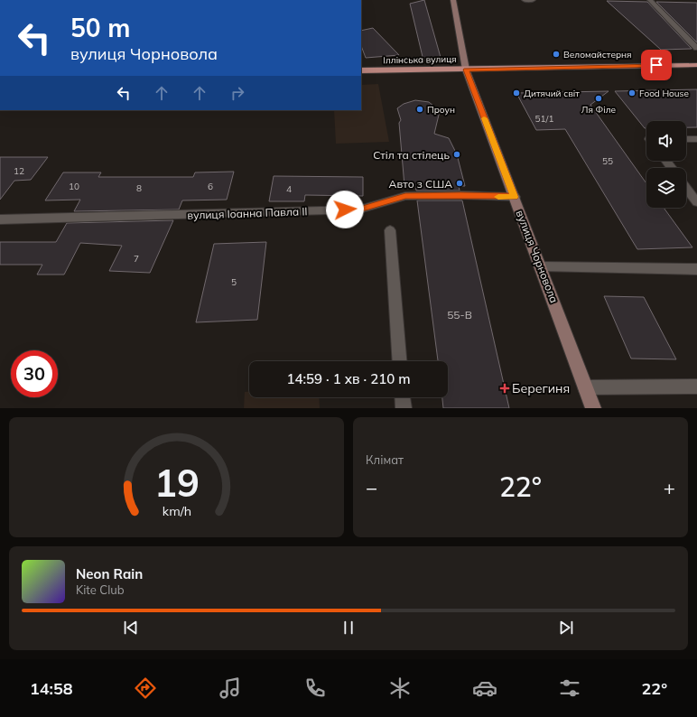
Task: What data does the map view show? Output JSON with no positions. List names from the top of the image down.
{
  "streets": {
    "main road": ["Іллінська вулиця", "вулиця Чорновола"],
    "street": ["вулиця Іоанна Павла II"]
  },
  "crossings": [
    ["Іллінська вулиця", "вулиця Чорновола"],
    ["вулиця Іоанна Павла II", "вулиця Чорновола"]
  ],
  "places": {
    "other": [
      "Веломайстерня",
      "Дитячий світ",
      "Food House",
      "Ля Філе",
      "Проун",
      "Стіл та стілець",
      "Авто з США"
    ],
    "health": ["Берегиня"]
  },
  "house_numbers": [
    "51/1",
    "55",
    "12",
    "10",
    "6",
    "8",
    "4",
    "7",
    "5",
    "55-В"
  ],
  "page": {
    "turn": ["50 m", "вулиця Чорновола"],
    "limit": "30",
    "trip": "14:59 · 1 хв · 210 m",
    "tile": "Клімат",
    "heat": ["−", "22°", "+"],
    "song": ["Neon Rain", "Kite Club"],
    "tabs": ["14:58", "22°"],
    "gauge": ["19", "km/h"]
  }
}
